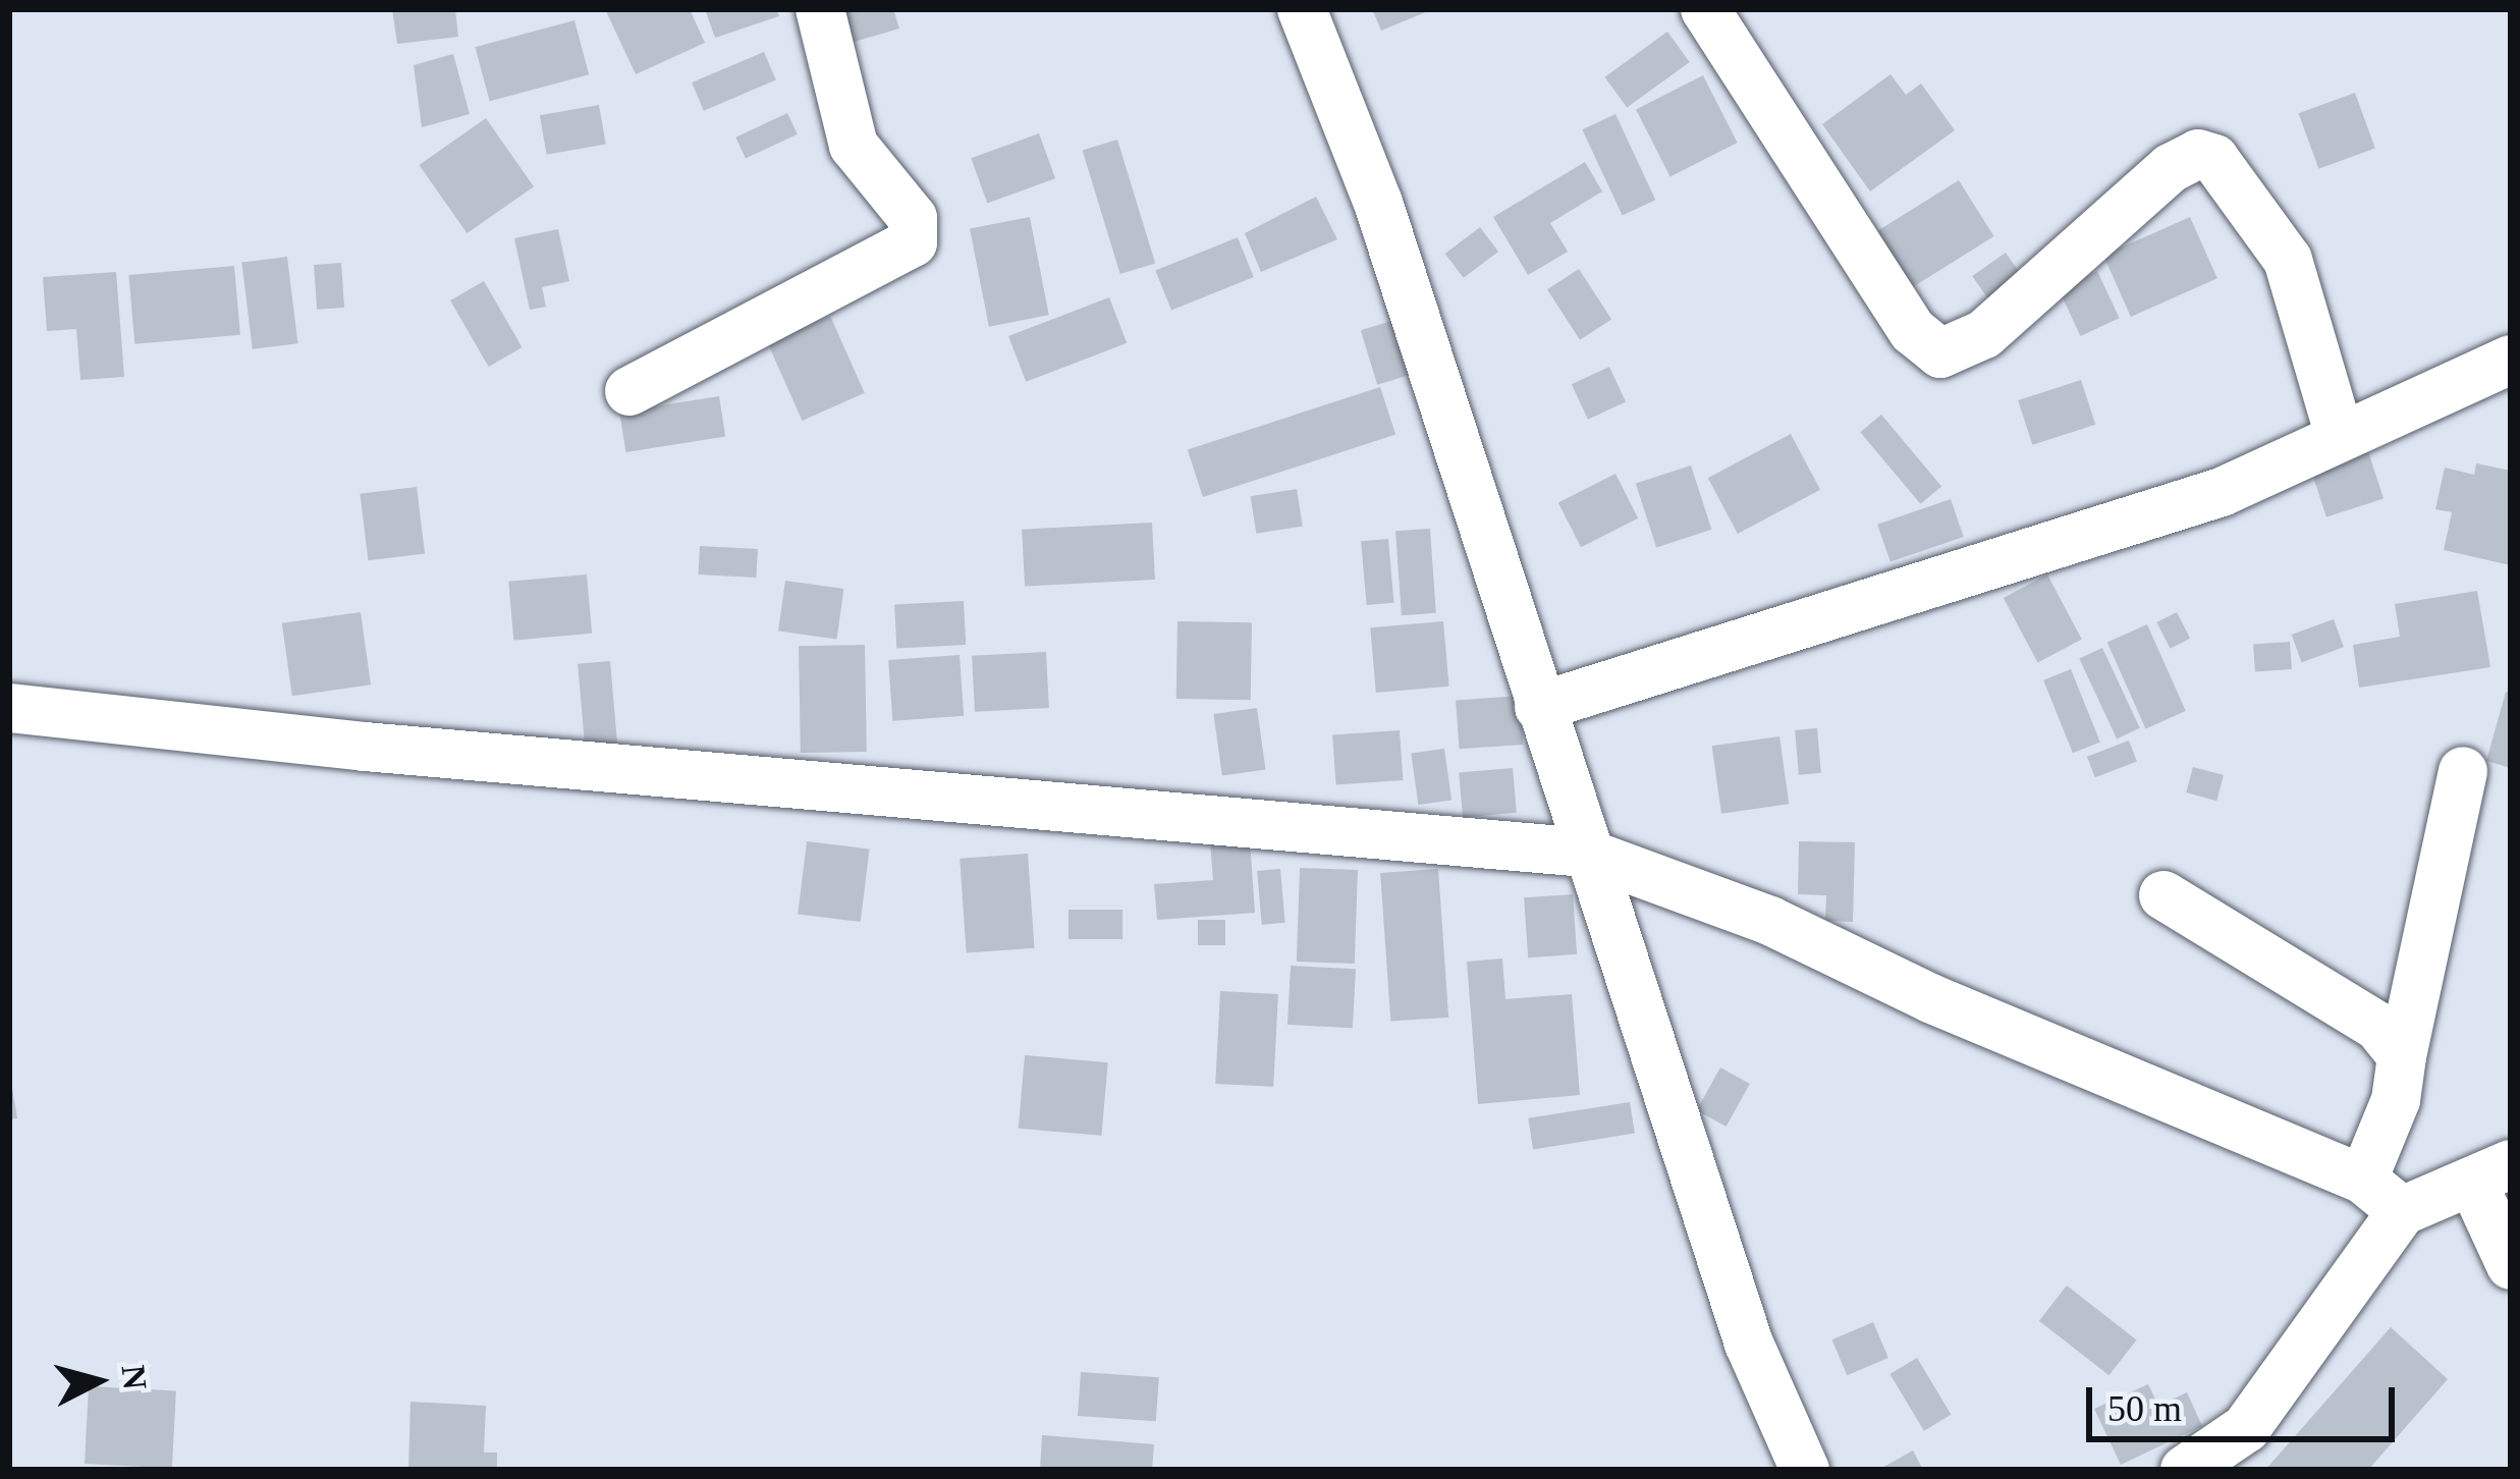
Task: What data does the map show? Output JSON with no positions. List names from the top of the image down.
{
  "scale_bar": "50 m",
  "north": "right"
}
